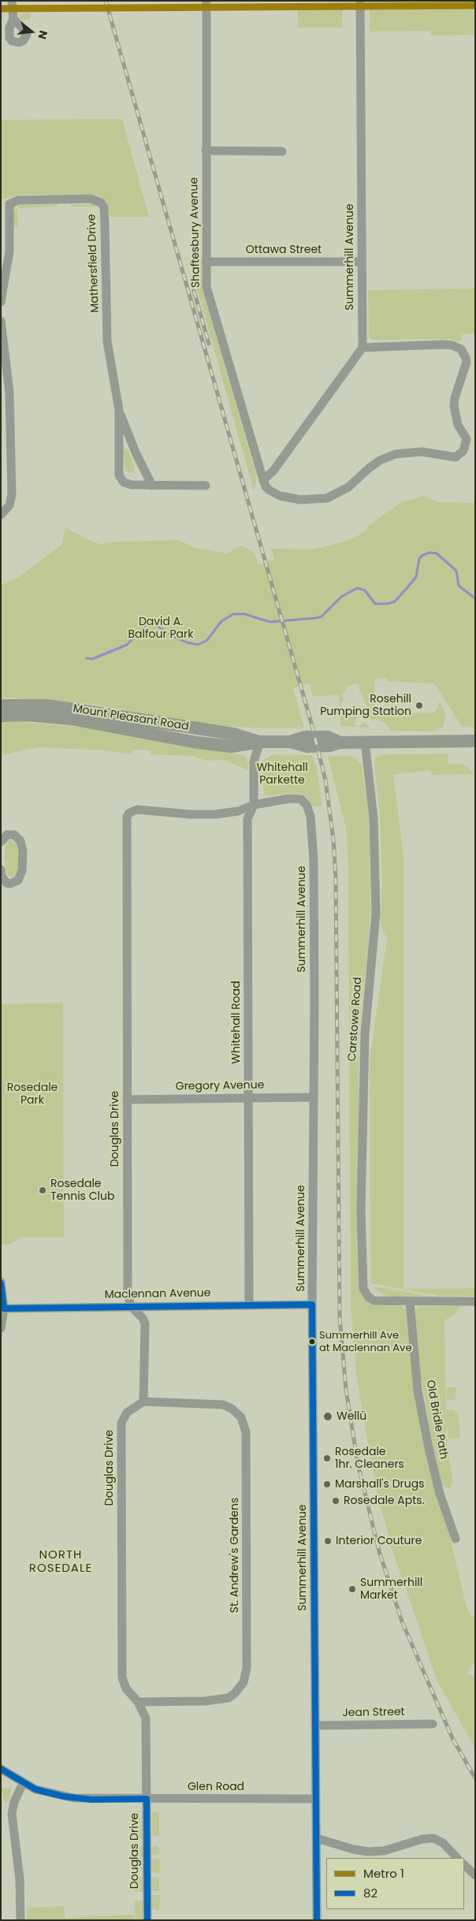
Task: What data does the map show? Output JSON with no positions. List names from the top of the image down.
{
  "streets": {
    "main road": ["Mount Pleasant Road"],
    "street": [
      "Shaftesbury Avenue",
      "Ottawa Street",
      "Summerhill Avenue",
      "Mathersfield Drive",
      "Carstowe Road",
      "Whitehall Road",
      "Gregory Avenue",
      "Douglas Drive",
      "Maclennan Avenue",
      "Old Bridle Path",
      "St. Andrew's Gardens",
      "Jean Street",
      "Glen Road"
    ]
  },
  "crossings": [
    ["Shaftesbury Avenue", "Ottawa Street"],
    ["Ottawa Street", "Summerhill Avenue"],
    ["Summerhill Avenue", "Whitehall Road"],
    ["Summerhill Avenue", "Gregory Avenue"],
    ["Summerhill Avenue", "Douglas Drive"],
    ["Summerhill Avenue", "Maclennan Avenue"],
    ["Summerhill Avenue", "Jean Street"],
    ["Summerhill Avenue", "Glen Road"],
    ["Mount Pleasant Road", "Carstowe Road"],
    ["Mount Pleasant Road", "Whitehall Road"],
    ["Carstowe Road", "Old Bridle Path"],
    ["Whitehall Road", "Gregory Avenue"],
    ["Whitehall Road", "Douglas Drive"],
    ["Whitehall Road", "Maclennan Avenue"],
    ["Gregory Avenue", "Douglas Drive"],
    ["Douglas Drive", "Maclennan Avenue"],
    ["Douglas Drive", "St. Andrew's Gardens"],
    ["Douglas Drive", "Glen Road"]
  ],
  "districts": ["NORTH ROSEDALE"],
  "parks": ["David A. Balfour Park", "Whitehall Parkette", "Rosedale Park"],
  "places": [
    "Rosehill Pumping Station",
    "Rosedale Tennis Club",
    "Summerhill Ave at Maclennan Ave",
    "Wellü",
    "Rosedale 1hr. Cleaners",
    "Marshall's Drugs",
    "Rosedale Apts.",
    "Interior Couture",
    "Summerhill Market"
  ],
  "lines": ["metro line 1", "transit line 82"],
  "legend": ["Metro 1", "82"],
  "north": "right"
}
